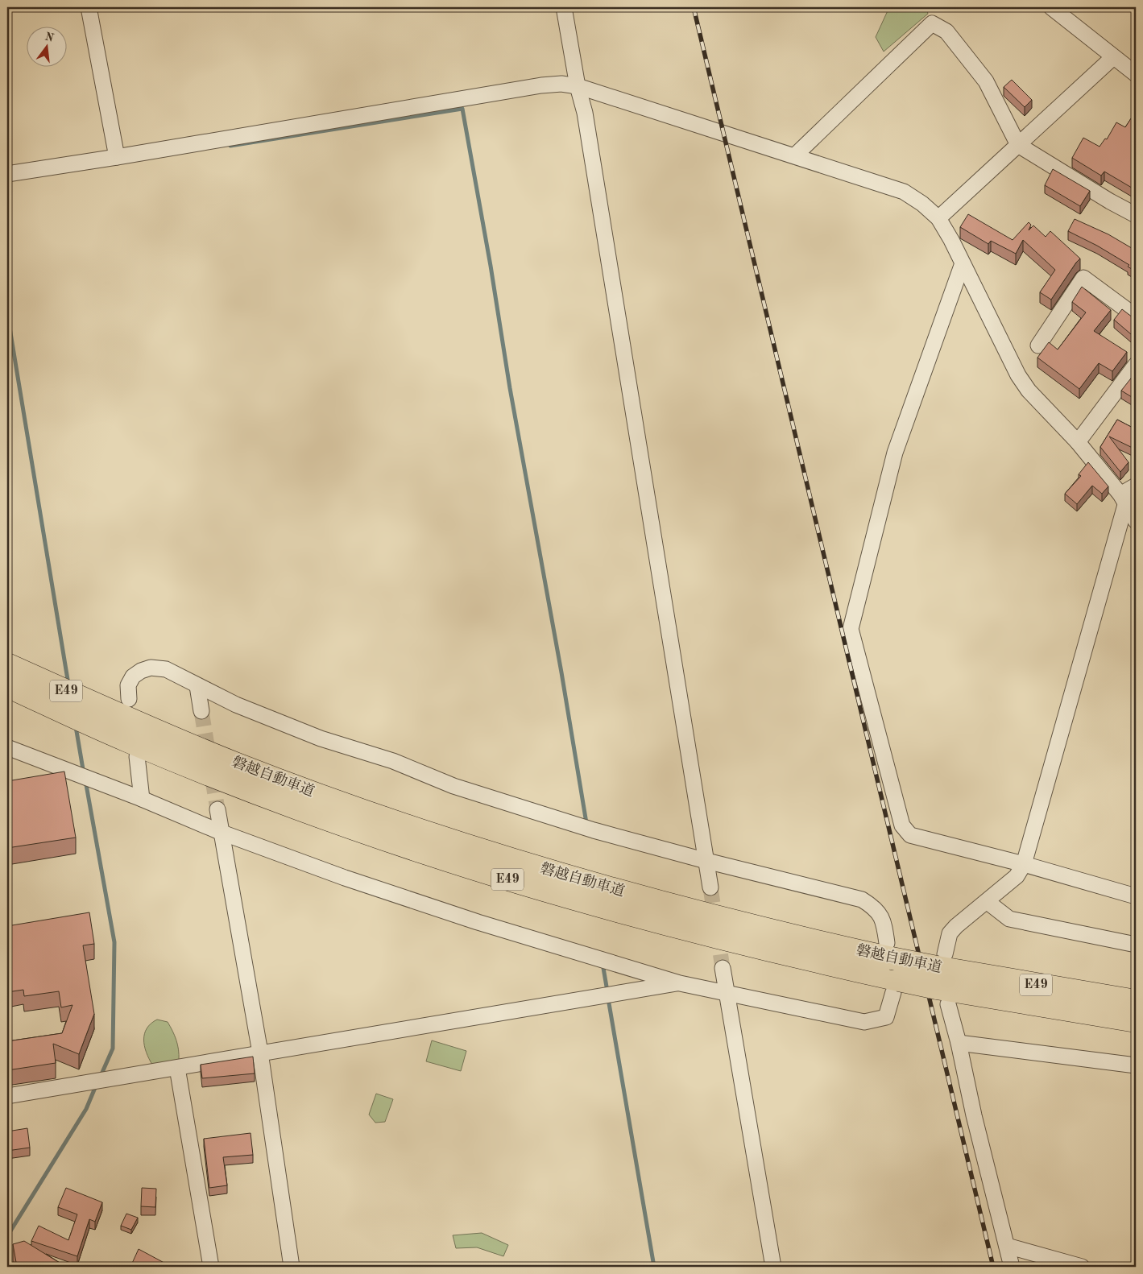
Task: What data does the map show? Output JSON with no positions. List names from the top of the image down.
{
  "streets": {
    "highway": ["E49", "磐越自動車道"]
  },
  "north": "top"
}
